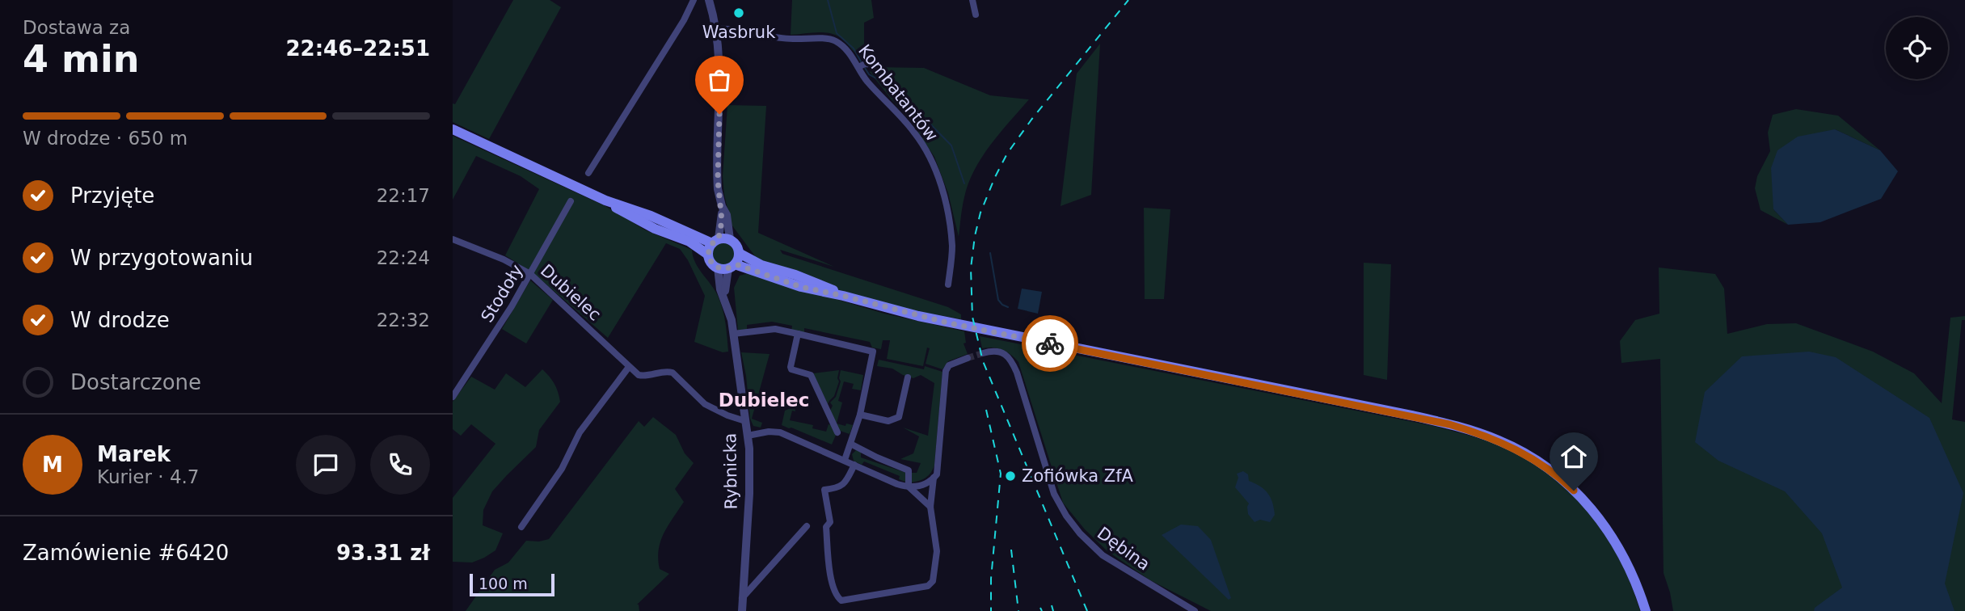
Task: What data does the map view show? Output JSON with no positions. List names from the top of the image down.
{
  "streets": {
    "street": [
      "Kombatantów",
      "Dubielec",
      "Stodoły",
      "Rybnicka",
      "Dębina"
    ]
  },
  "crossings": [
    ["Dubielec", "Stodoły"],
    ["Dubielec", "Rybnicka"]
  ],
  "districts": ["Dubielec"],
  "places": ["Wasbruk", "Zofiówka ZfA"],
  "scale_bar": "100 m",
  "page": {
    "heading": ["4 min", "Dostawa za", "22:46–22:51"],
    "panel": [
      "Marek",
      "Kurier · 4.7",
      "Zamówienie #6420",
      "93.31 zł"
    ],
    "bar": "W drodze · 650 m",
    "list": [
      ["Przyjęte", "22:17"],
      ["W przygotowaniu", "22:24"],
      ["W drodze", "22:32"],
      "Dostarczone"
    ],
    "round": "M",
    "scale": "100 m"
  }
}
